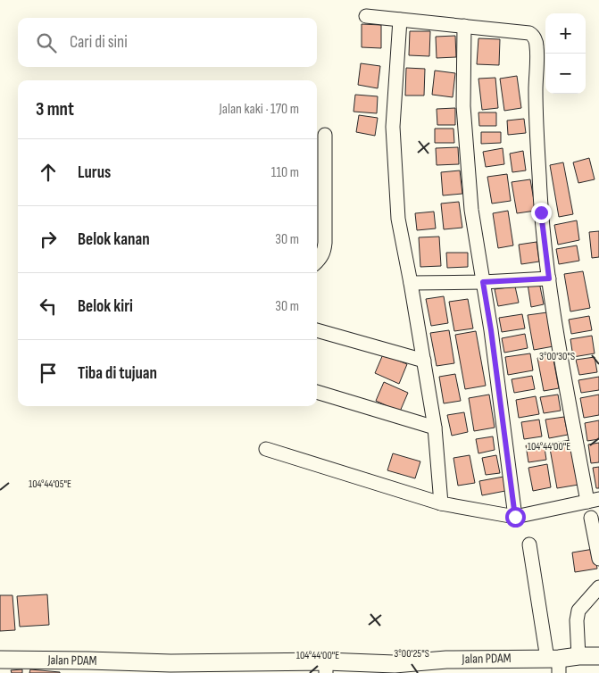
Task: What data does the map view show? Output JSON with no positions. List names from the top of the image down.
{
  "streets": {
    "street": ["Jalan PDAM"]
  },
  "page": {
    "map_buttons": ["+", "−"],
    "search": "Cari di sini",
    "heading": ["3 mnt", "Jalan kaki · 170 m"],
    "list": [
      ["Lurus", "110 m"],
      ["Belok kanan", "30 m"],
      ["Belok kiri", "30 m"],
      "Tiba di tujuan"
    ]
  },
  "coordinates": [
    "3°00'30\"S",
    "104°44'00\"E",
    "104°44'05\"E",
    "3°00'25\"S"
  ]
}
